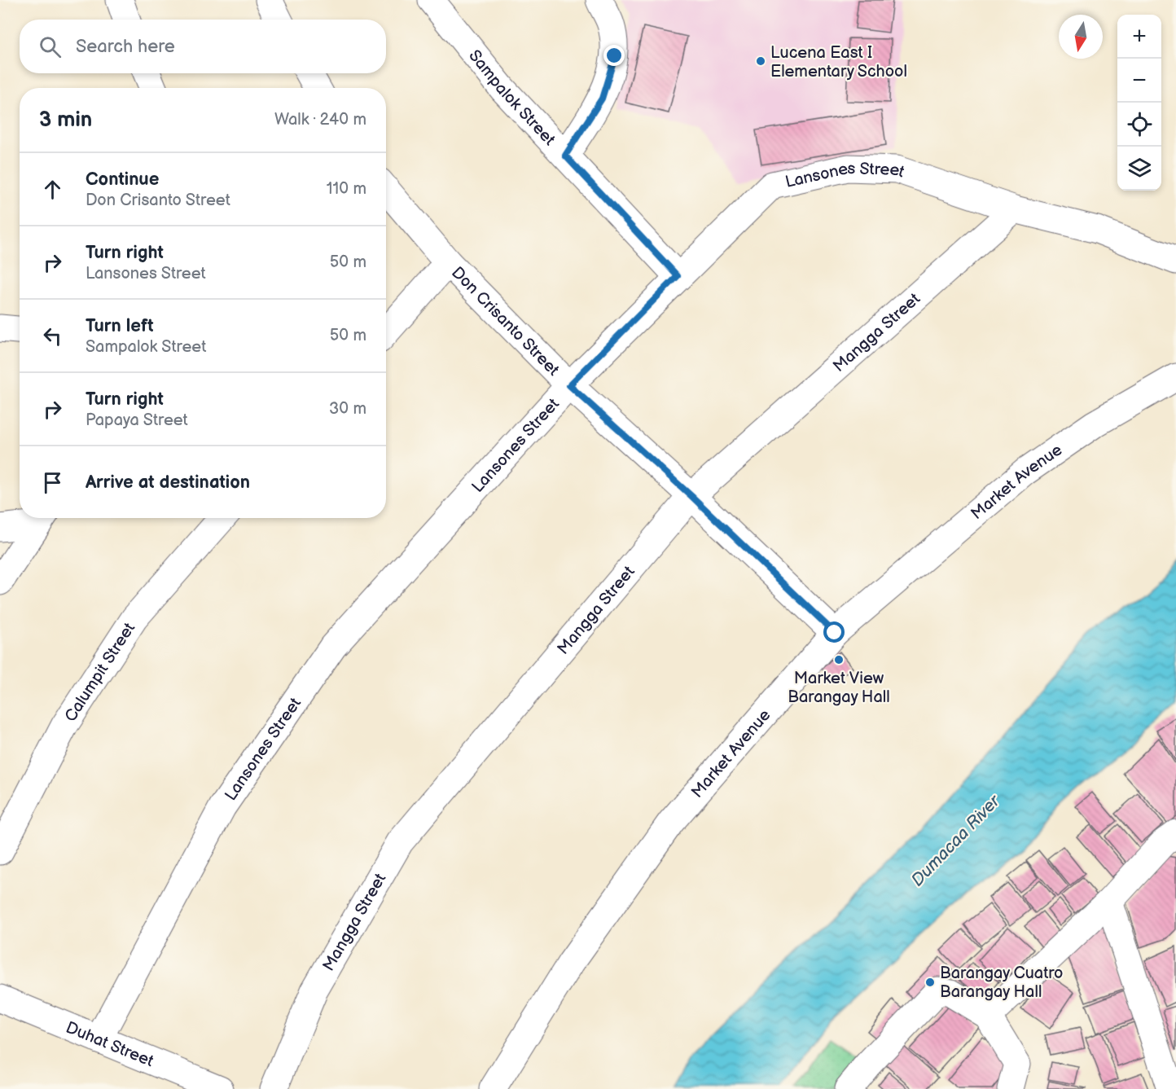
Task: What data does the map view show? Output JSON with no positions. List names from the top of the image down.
{
  "streets": {
    "street": [
      "Sampalok Street",
      "Lansones Street",
      "Don Crisanto Street",
      "Mangga Street",
      "Market Avenue",
      "Calumpit Street",
      "Duhat Street"
    ]
  },
  "crossings": [
    ["Sampalok Street", "Lansones Street"],
    ["Lansones Street", "Don Crisanto Street"],
    ["Lansones Street", "Mangga Street"],
    ["Lansones Street", "Duhat Street"],
    ["Don Crisanto Street", "Mangga Street"],
    ["Don Crisanto Street", "Market Avenue"]
  ],
  "water": ["Dumacaa River"],
  "places": ["Lucena East I Elementary School", "Market View Barangay Hall", "Barangay Cuatro Barangay Hall"],
  "north": "bottom",
  "page": {
    "map_buttons": ["+", "−"],
    "search": "Search here",
    "heading": ["3 min", "Walk · 240 m"],
    "list": [
      ["Continue", "Don Crisanto Street", "110 m"],
      ["Turn right", "Lansones Street", "50 m"],
      ["Turn left", "Sampalok Street", "50 m"],
      ["Turn right", "Papaya Street", "30 m"],
      "Arrive at destination"
    ]
  }
}
